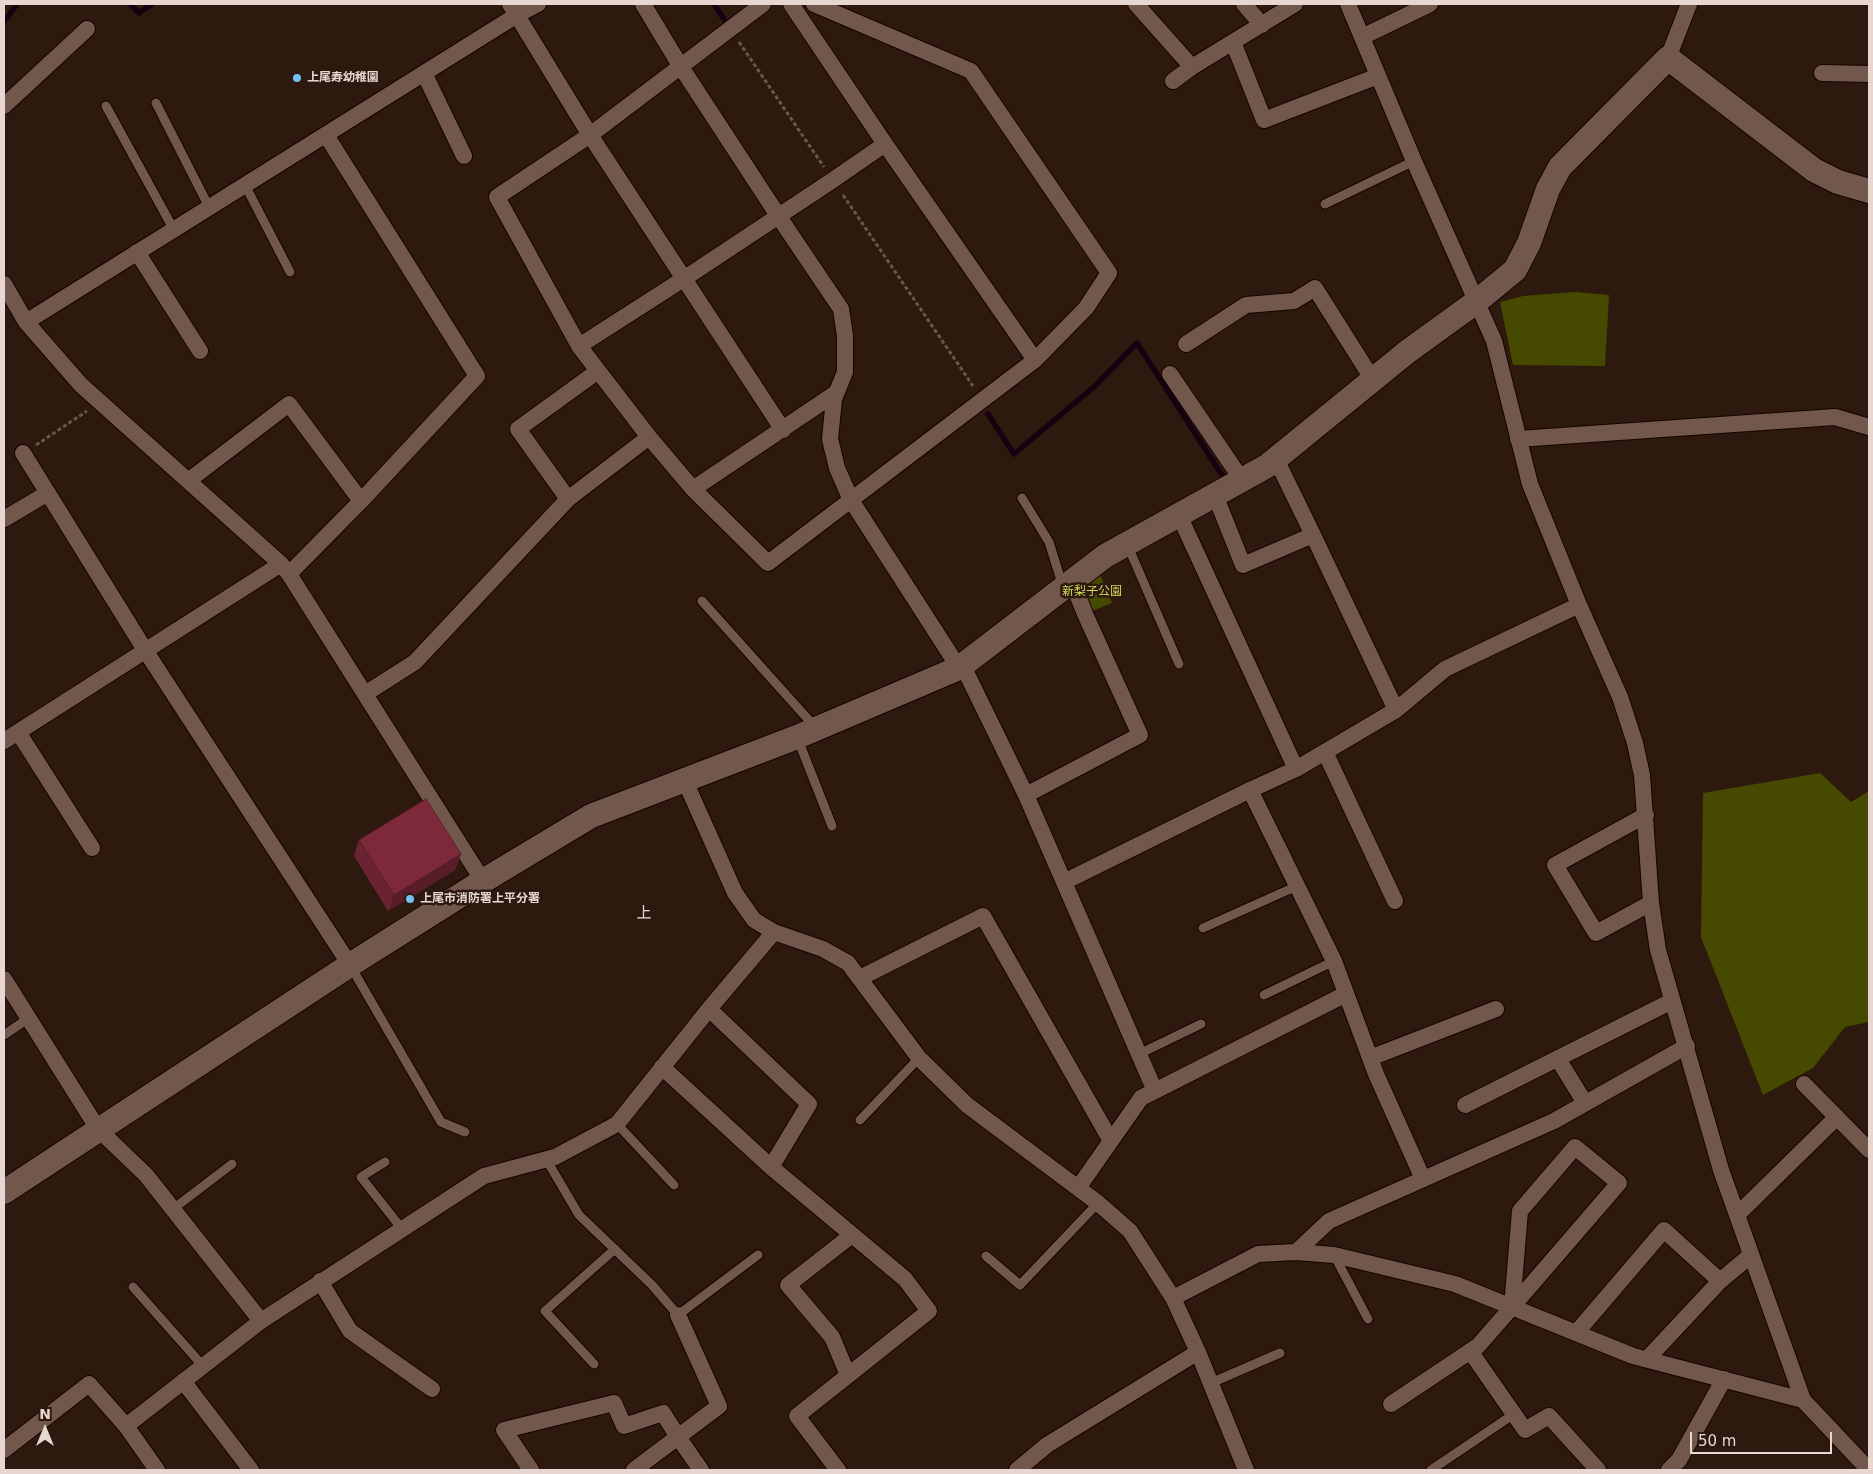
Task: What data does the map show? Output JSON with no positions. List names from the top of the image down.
{
  "districts": ["上"],
  "parks": ["新梨子公園"],
  "places": ["上尾寿幼稚園", "上尾市消防署上平分署"],
  "scale_bar": "50 m",
  "north": "top"
}
